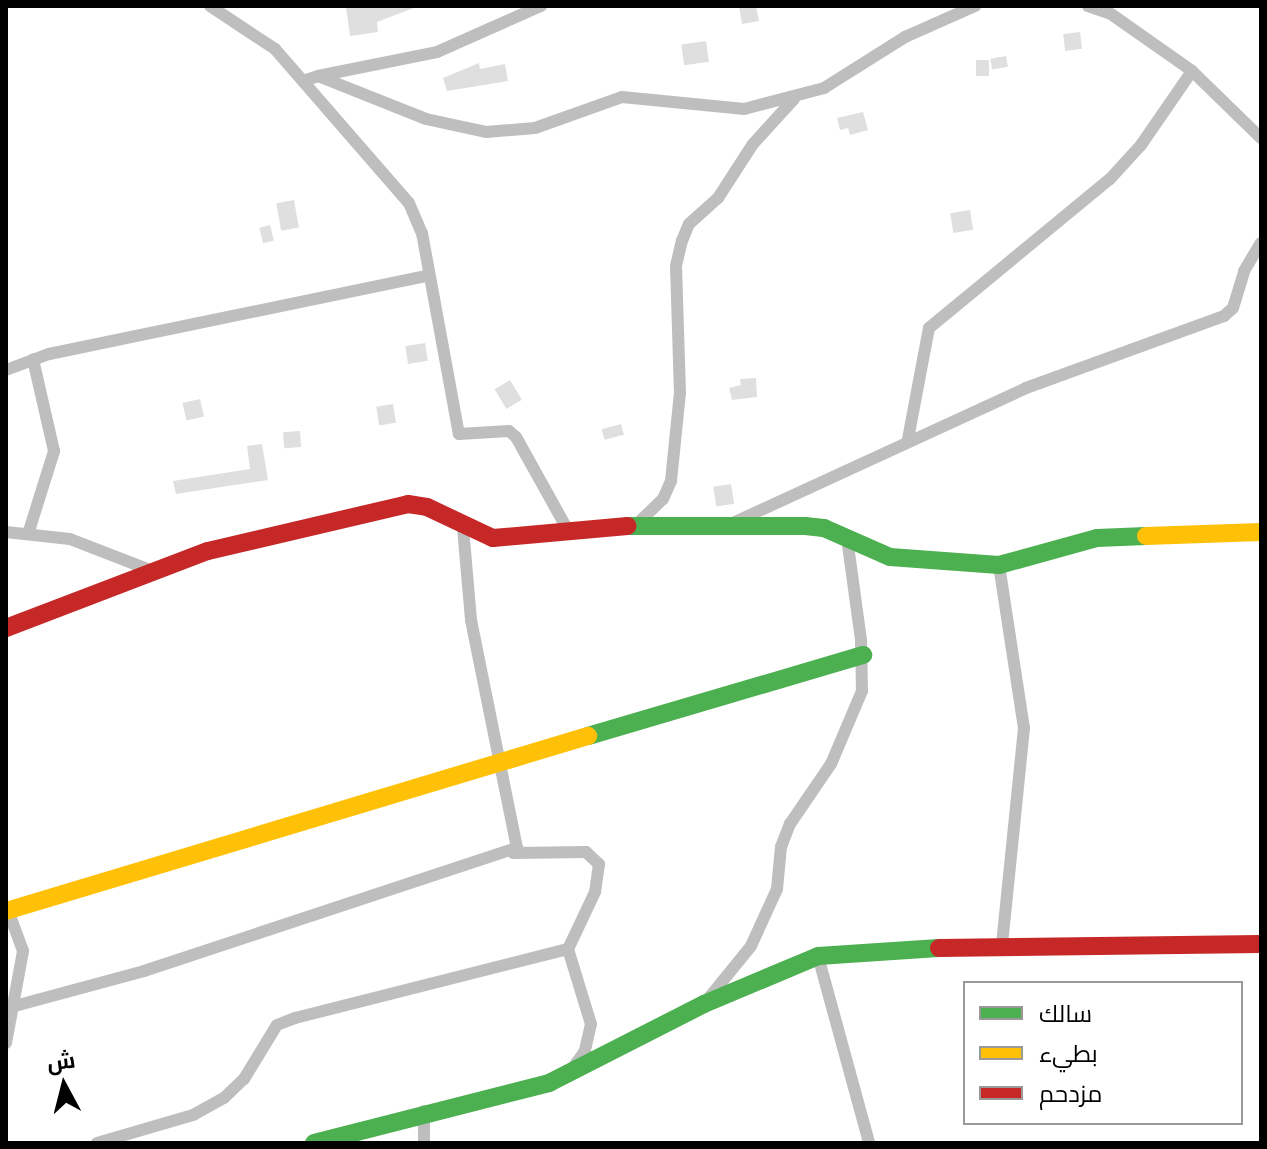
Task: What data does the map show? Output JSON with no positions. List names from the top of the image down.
{
  "legend": ["سالك", "بطيء", "مزدحم"],
  "north": "top"
}
